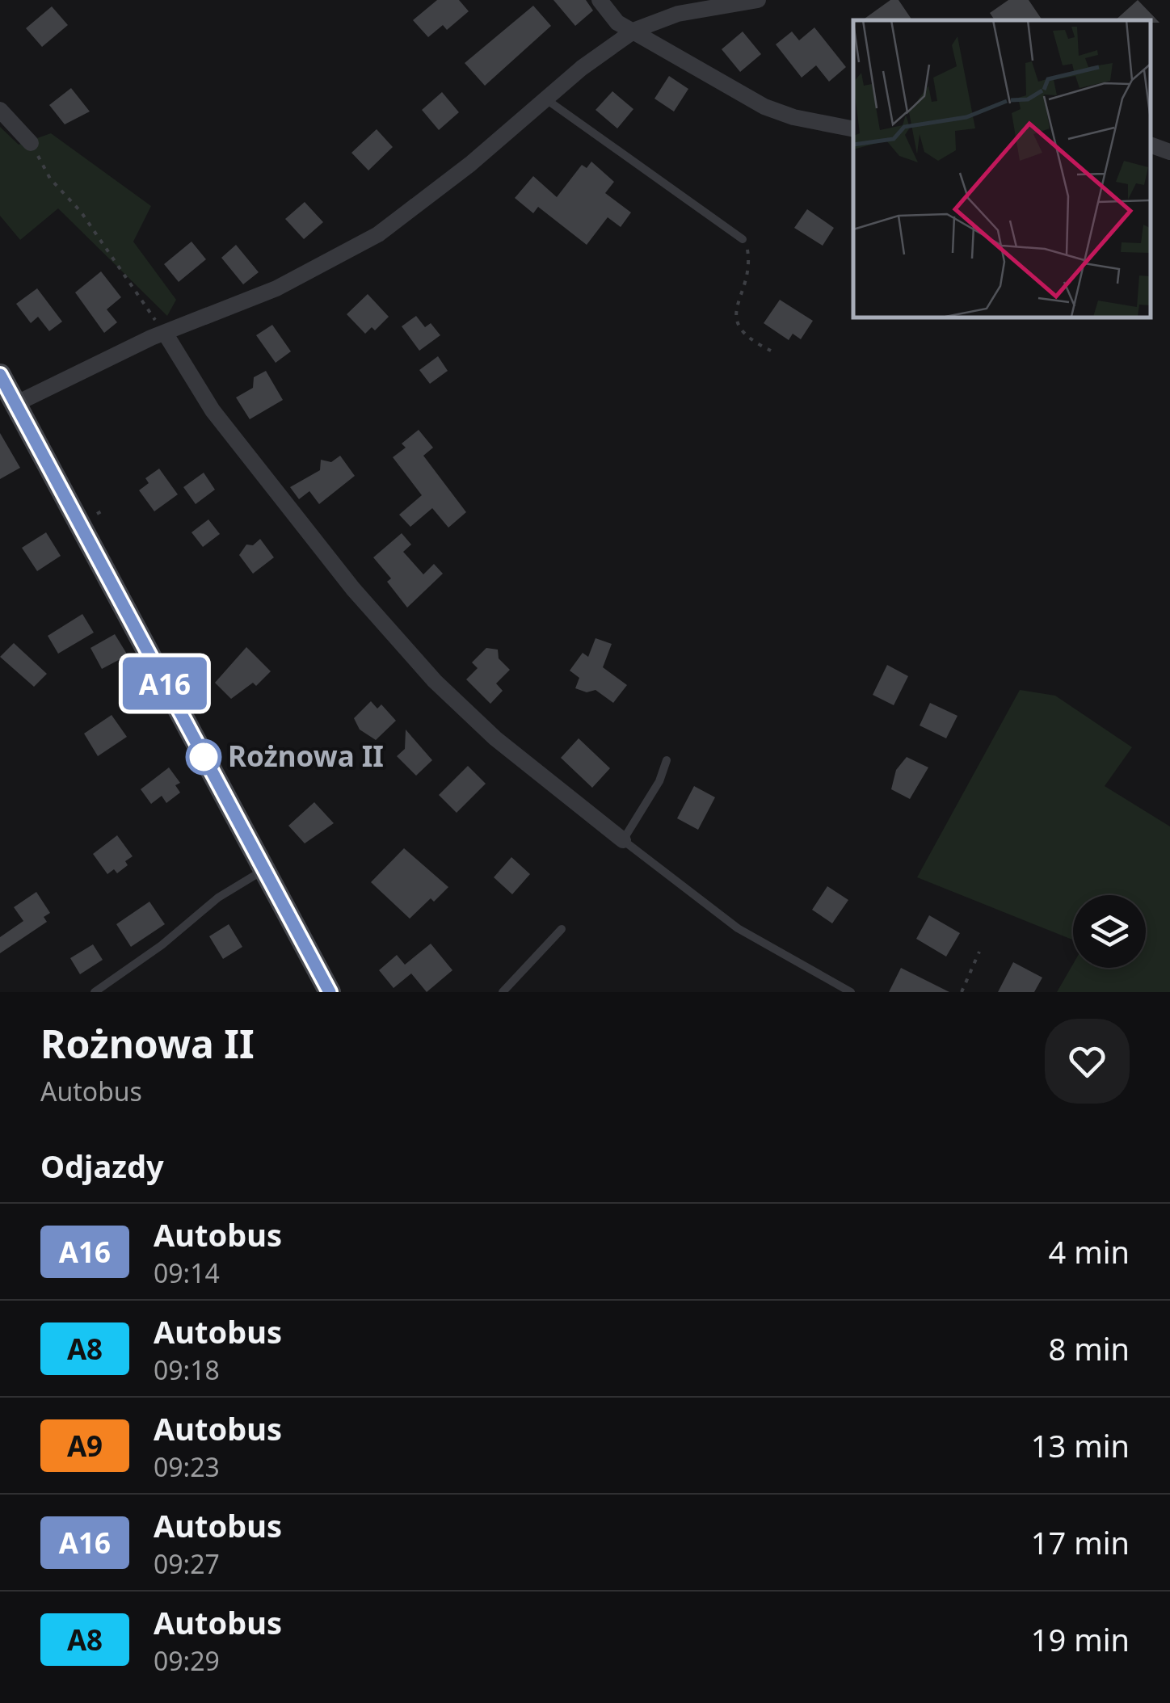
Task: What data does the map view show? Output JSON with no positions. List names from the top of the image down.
{
  "places": ["Rożnowa II"],
  "lines": ["bus line A16"],
  "page": {
    "on_map": "A16",
    "heading": [
      ["Rożnowa II", "Autobus"],
      "Odjazdy"
    ],
    "list": [
      {
        "mark": "A16",
        "name": "Autobus",
        "note": "09:14",
        "value": "4 min"
      },
      {
        "mark": "A8",
        "name": "Autobus",
        "note": "09:18",
        "value": "8 min"
      },
      {
        "mark": "A9",
        "name": "Autobus",
        "note": "09:23",
        "value": "13 min"
      },
      {
        "mark": "A16",
        "name": "Autobus",
        "note": "09:27",
        "value": "17 min"
      },
      {
        "mark": "A8",
        "name": "Autobus",
        "note": "09:29",
        "value": "19 min"
      }
    ]
  }
}
